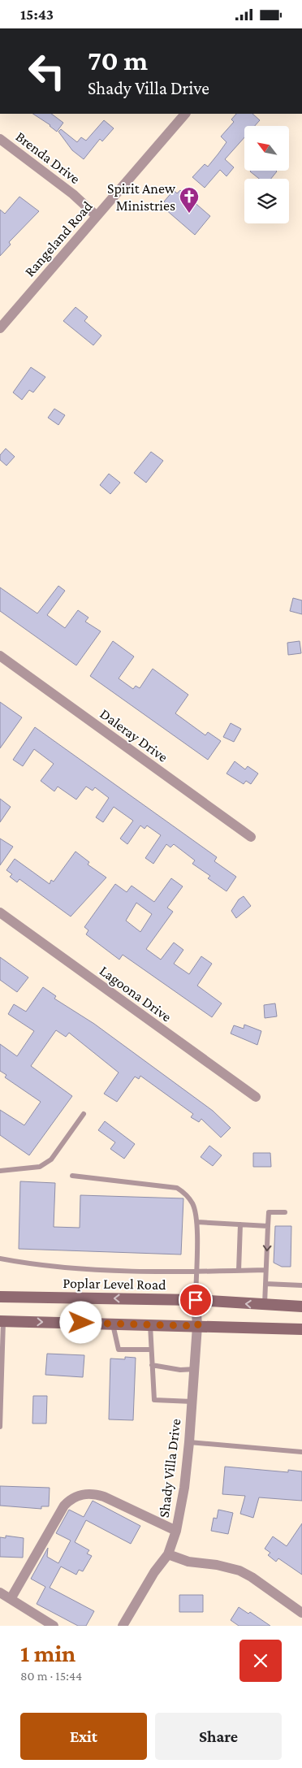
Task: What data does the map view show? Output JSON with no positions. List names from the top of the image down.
{
  "streets": {
    "main road": ["Poplar Level Road"],
    "street": [
      "Brenda Drive",
      "Rangeland Road",
      "Daleray Drive",
      "Lagoona Drive",
      "Shady Villa Drive"
    ]
  },
  "crossings": [
    ["Brenda Drive", "Rangeland Road"],
    ["Poplar Level Road", "Shady Villa Drive"]
  ],
  "places": {
    "church": ["Spirit Anew Ministries"]
  },
  "north": "top left",
  "page": {
    "status": "15:43",
    "turn": ["70 m", "Shady Villa Drive"],
    "heading": ["1 min", "80 m · 15:44"],
    "buttons": ["Exit", "Share"]
  }
}
